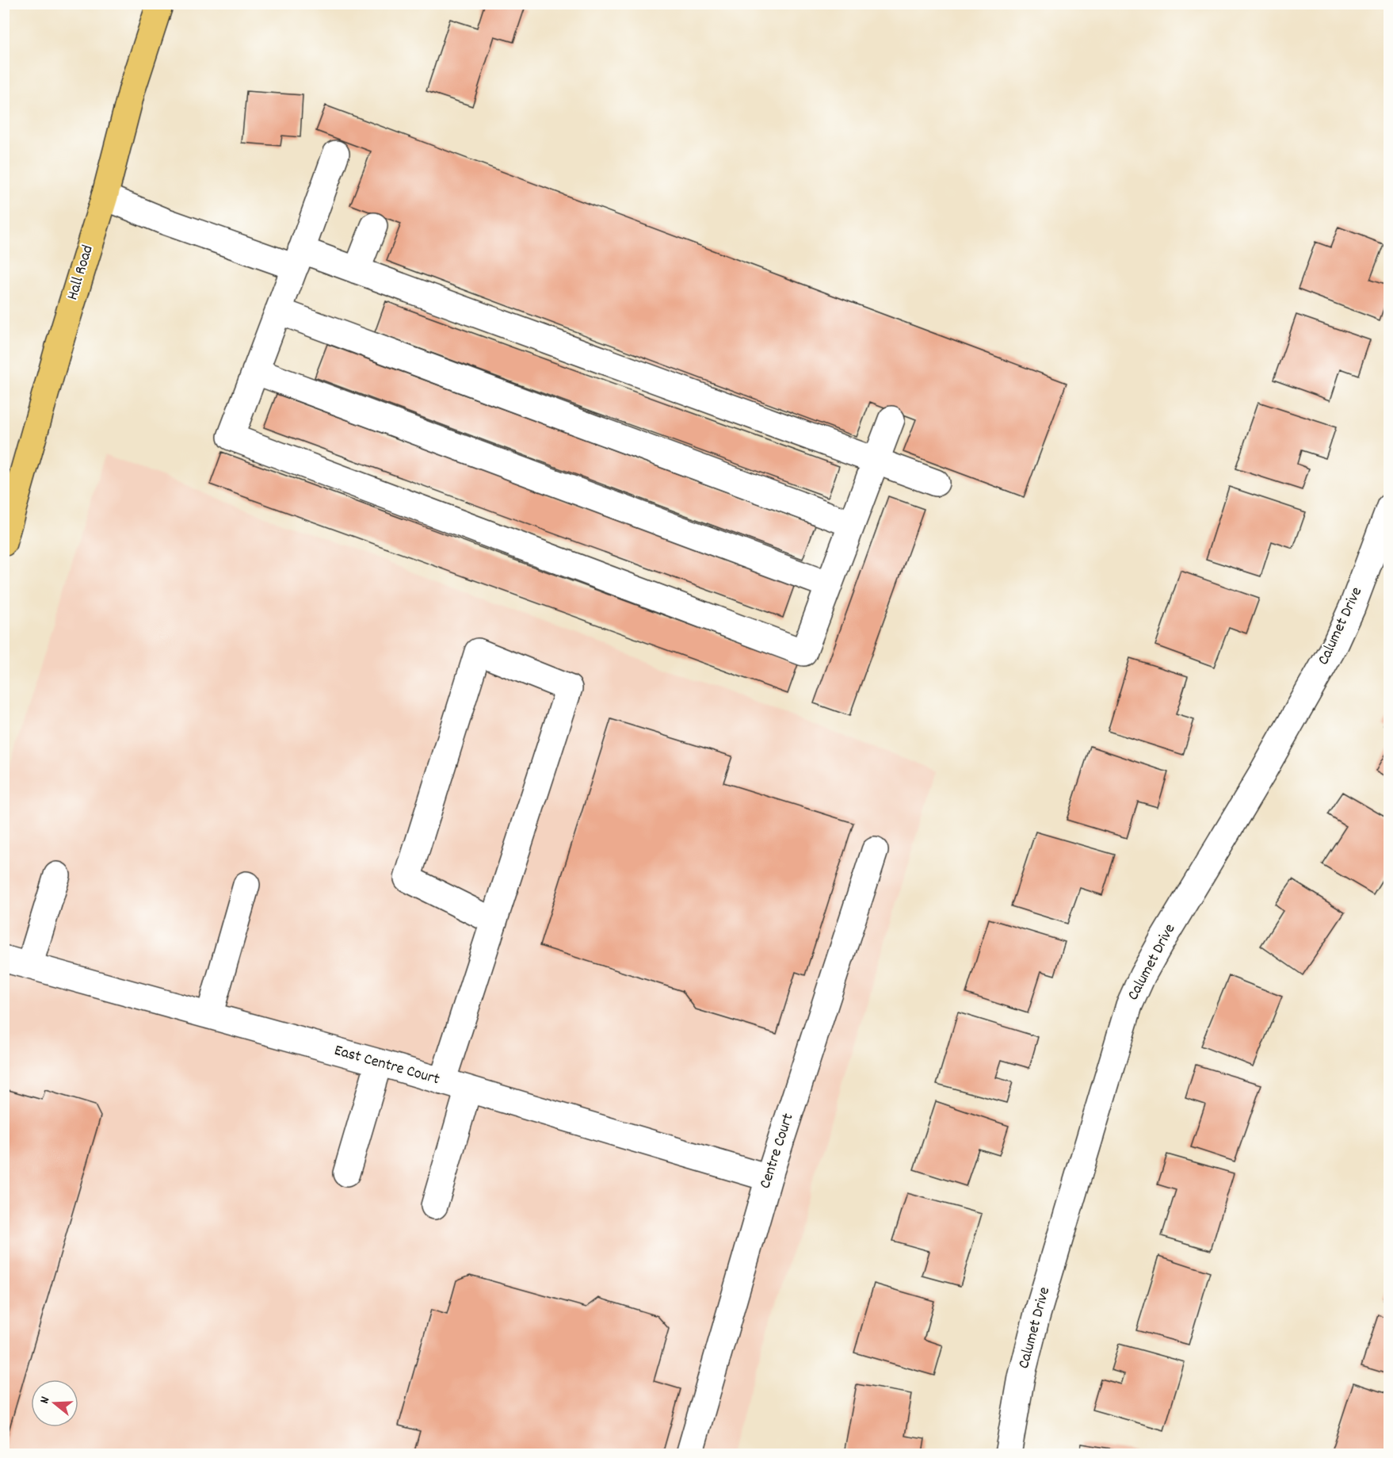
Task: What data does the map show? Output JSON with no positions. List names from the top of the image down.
{
  "streets": {
    "highway": ["Hall Road"],
    "street": ["Calumet Drive", "East Centre Court", "Centre Court"]
  },
  "crossings": [
    ["East Centre Court", "Centre Court"]
  ],
  "north": "left"
}
